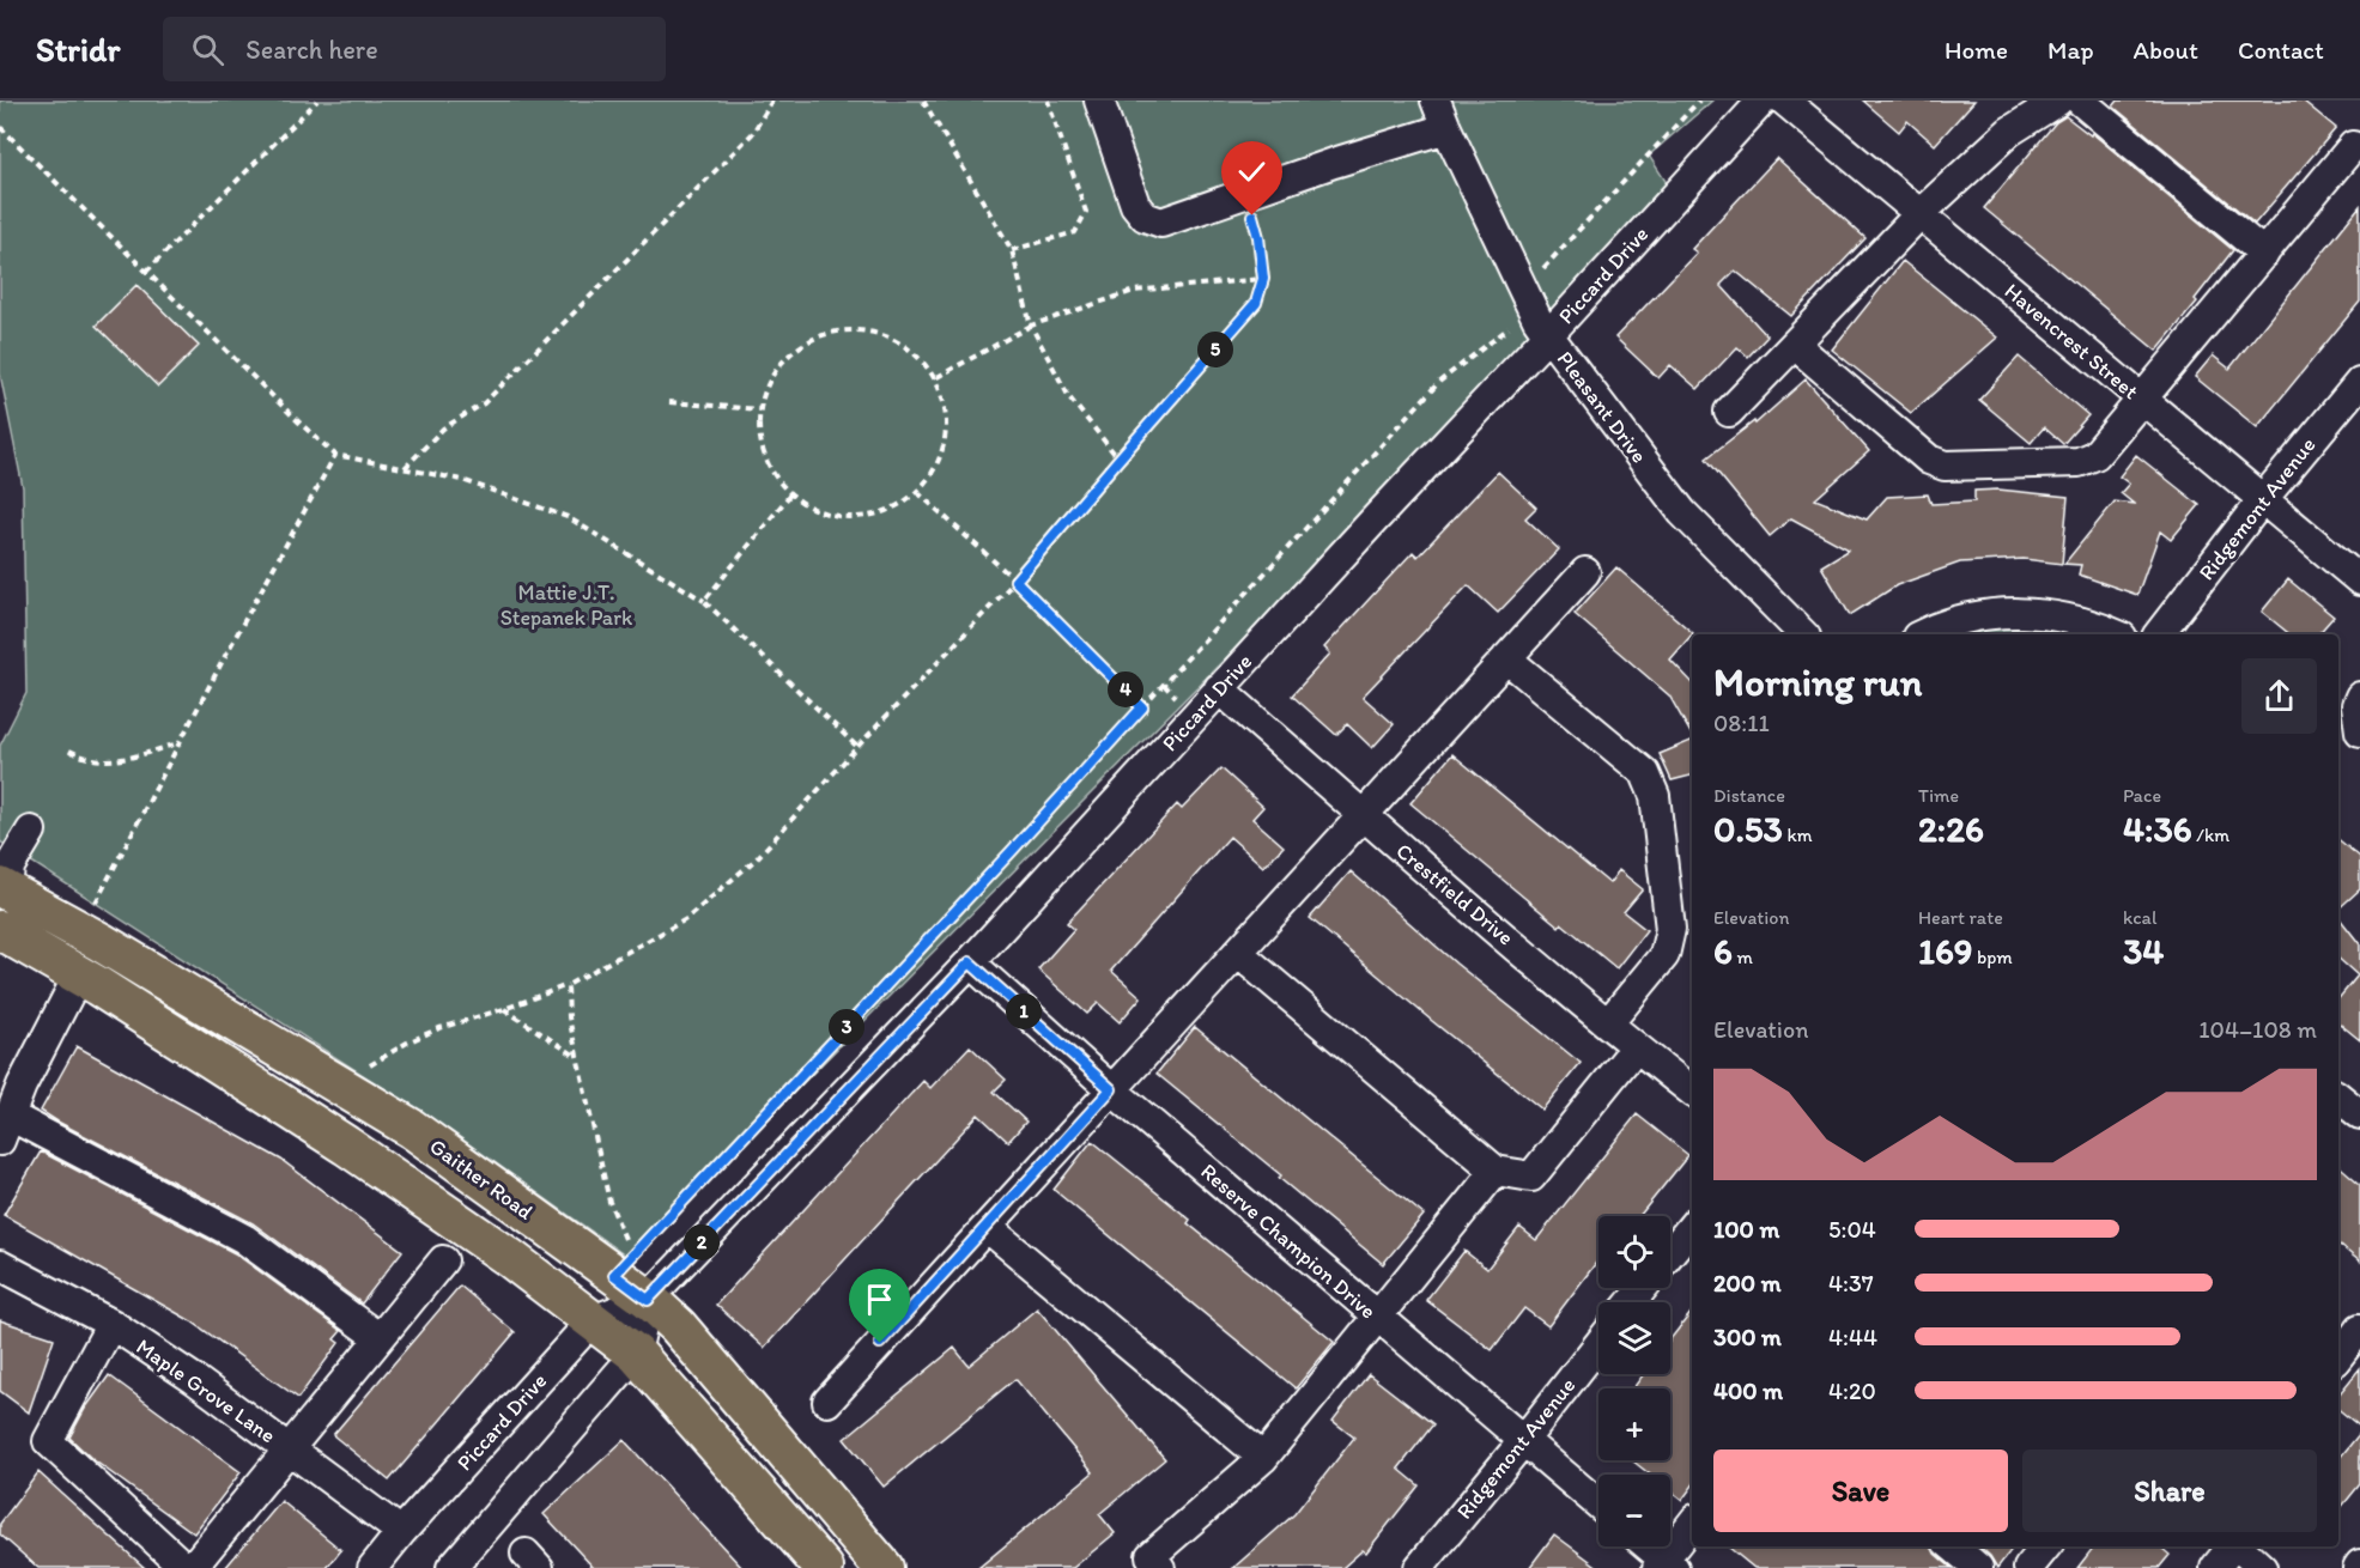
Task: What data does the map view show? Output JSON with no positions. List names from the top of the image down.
{
  "streets": {
    "main road": ["Gaither Road"],
    "street": [
      "Piccard Drive",
      "Havencrest Street",
      "Pleasant Drive",
      "Ridgemont Avenue",
      "Crestfield Drive",
      "Reserve Champion Drive",
      "Maple Grove Lane"
    ]
  },
  "crossings": [
    ["Piccard Drive", "Pleasant Drive"],
    ["Piccard Drive", "Crestfield Drive"],
    ["Piccard Drive", "Gaither Road"],
    ["Piccard Drive", "Reserve Champion Drive"],
    ["Piccard Drive", "Maple Grove Lane"],
    ["Havencrest Street", "Ridgemont Avenue"],
    ["Ridgemont Avenue", "Reserve Champion Drive"]
  ],
  "parks": ["Mattie J.T. Stepanek Park"],
  "page": {
    "header": "Stridr",
    "search": "Search here",
    "nav": [
      "Home",
      "Map",
      "About",
      "Contact"
    ],
    "pins": [
      "5",
      "4",
      "1",
      "3",
      "2"
    ],
    "heading": ["Morning run", "08:11"],
    "stats": [
      ["Distance", "0.53 km"],
      ["Time", "2:26"],
      ["Pace", "4:36 /km"],
      ["Elevation", "6 m"],
      ["Heart rate", "169 bpm"],
      ["kcal", "34"]
    ],
    "chart": ["Elevation", "104–108 m"],
    "list": [
      {
        "name": "100 m",
        "note": "5:04"
      },
      {
        "name": "200 m",
        "note": "4:37"
      },
      {
        "name": "300 m",
        "note": "4:44"
      },
      {
        "name": "400 m",
        "note": "4:20"
      }
    ],
    "map_buttons": ["+", "−"],
    "buttons": ["Save", "Share"]
  }
}
